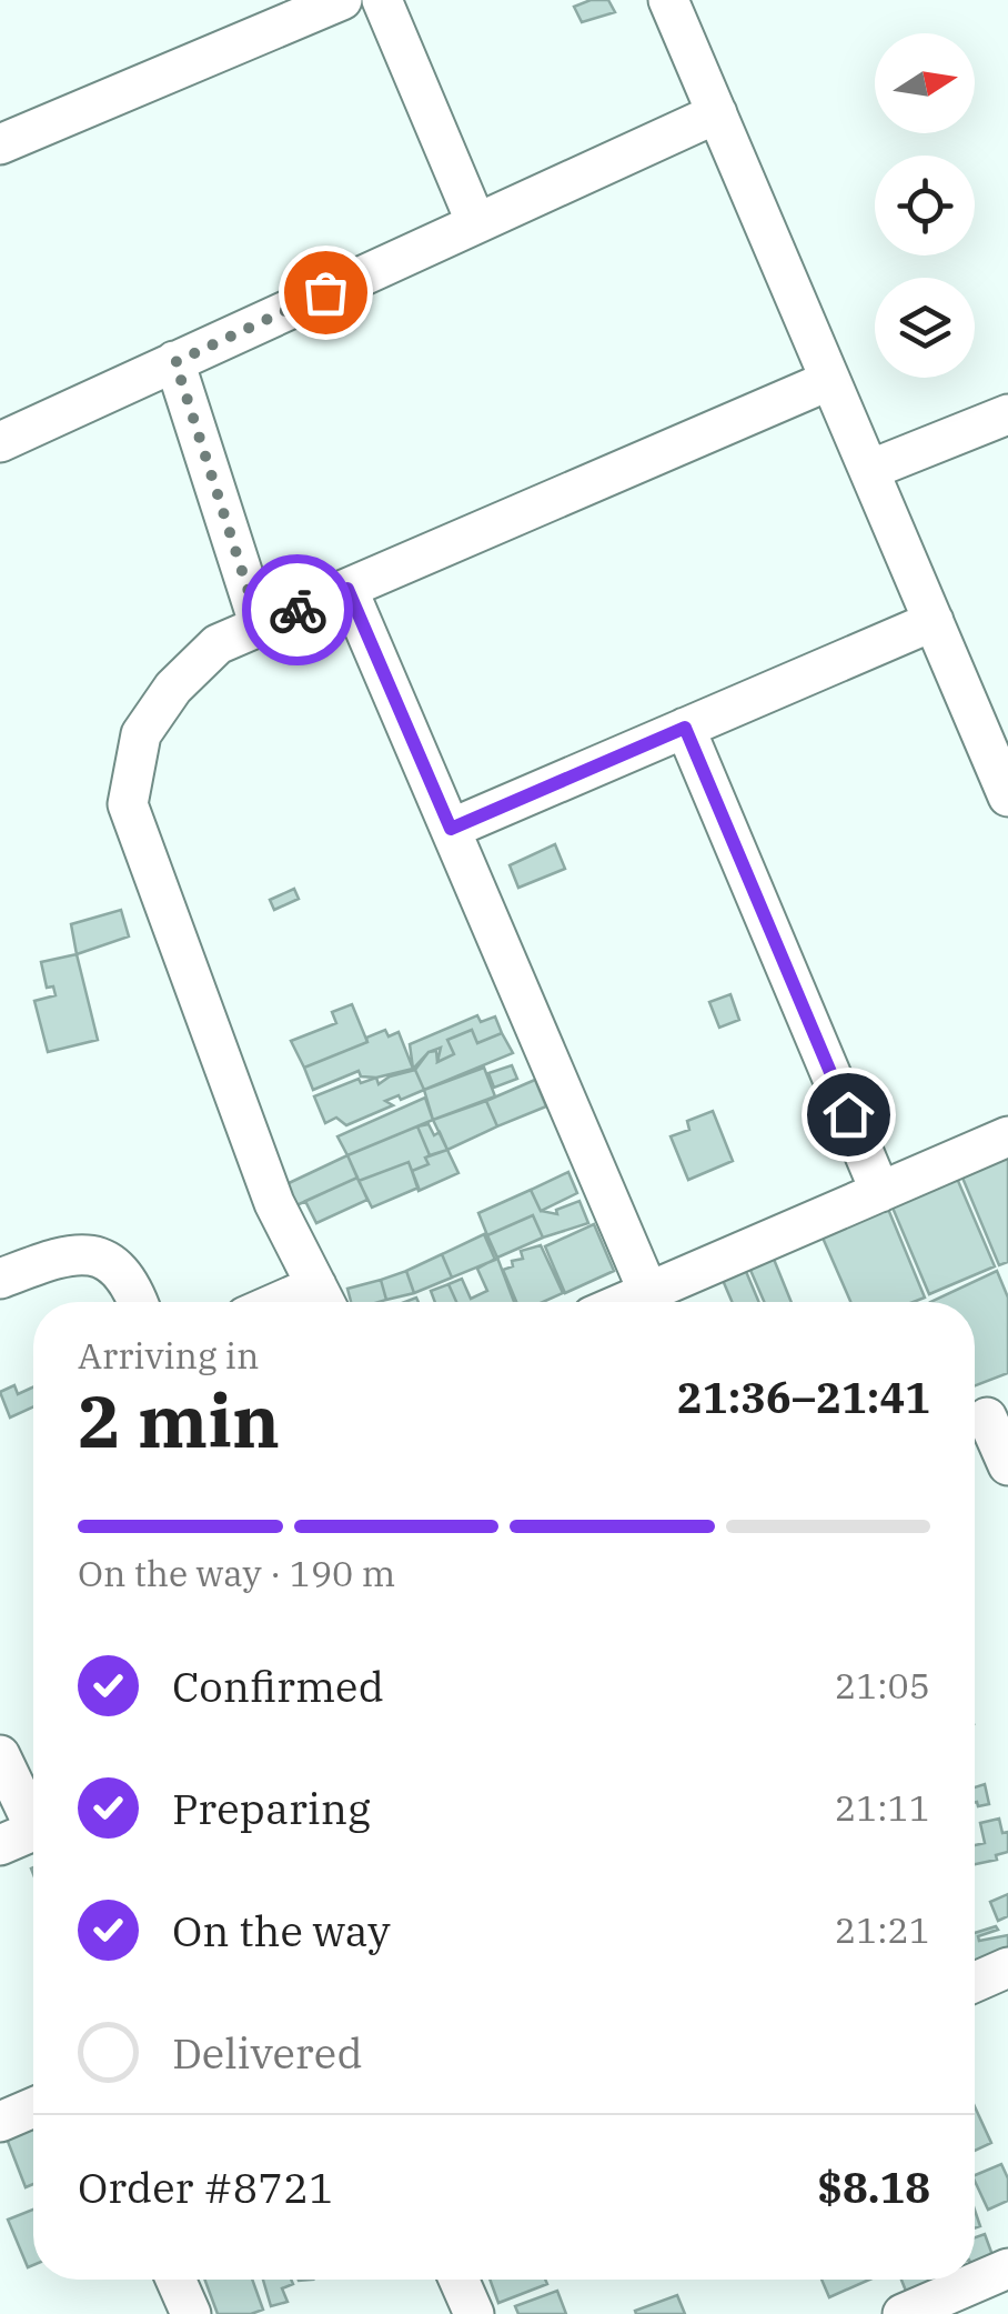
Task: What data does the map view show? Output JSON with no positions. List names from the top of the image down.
{
  "north": "right",
  "page": {
    "heading": ["2 min", "Arriving in", "21:36–21:41"],
    "panel": ["Order #8721", "$8.18"],
    "bar": "On the way · 190 m",
    "list": [
      ["Confirmed", "21:05"],
      ["Preparing", "21:11"],
      ["On the way", "21:21"],
      "Delivered"
    ]
  }
}
